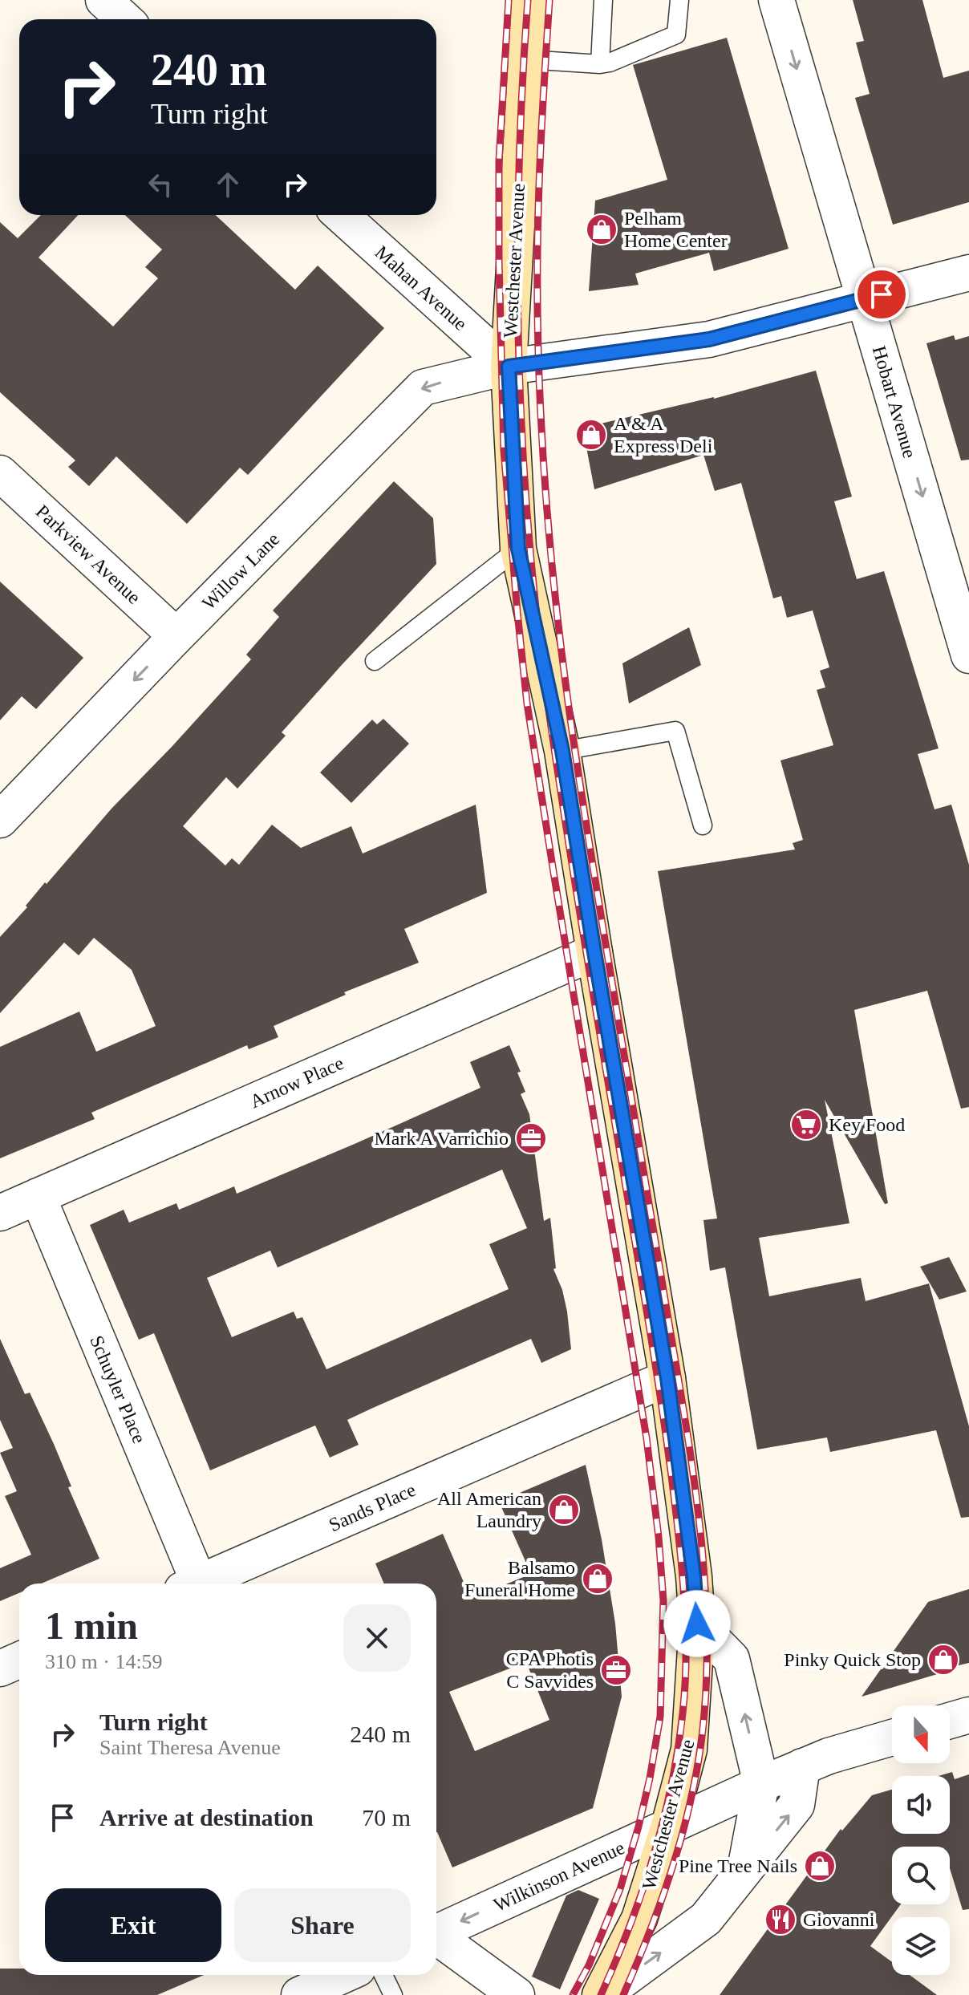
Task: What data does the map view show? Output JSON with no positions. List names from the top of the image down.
{
  "streets": {
    "main road": ["Westchester Avenue"],
    "street": [
      "Mahan Avenue",
      "Hobart Avenue",
      "Parkview Avenue",
      "Willow Lane",
      "Arnow Place",
      "Schuyler Place",
      "Sands Place",
      "Wilkinson Avenue"
    ]
  },
  "crossings": [
    ["Westchester Avenue", "Mahan Avenue"],
    ["Westchester Avenue", "Willow Lane"],
    ["Westchester Avenue", "Arnow Place"],
    ["Westchester Avenue", "Sands Place"],
    ["Westchester Avenue", "Wilkinson Avenue"],
    ["Mahan Avenue", "Willow Lane"],
    ["Hobart Avenue", "Willow Lane"],
    ["Parkview Avenue", "Willow Lane"],
    ["Arnow Place", "Schuyler Place"]
  ],
  "one_way": ["Hobart Avenue", "Willow Lane", "Wilkinson Avenue"],
  "places": {
    "shop": [
      "Pelham Home Center",
      "A & A Express Deli",
      "All American Laundry",
      "Balsamo Funeral Home",
      "Pinky Quick Stop",
      "Pine Tree Nails"
    ],
    "supermarket": ["Key Food"],
    "office": ["Mark A Varrichio", "CPA Photis C Savvides"],
    "restaurant": ["Giovanni"]
  },
  "north": "bottom",
  "page": {
    "turn": ["240 m", "Turn right"],
    "heading": ["1 min", "310 m · 14:59"],
    "list": [
      {
        "name": "Turn right",
        "note": "Saint Theresa Avenue",
        "value": "240 m"
      },
      {
        "name": "Arrive at destination",
        "value": "70 m"
      }
    ],
    "buttons": ["Exit", "Share"]
  }
}
